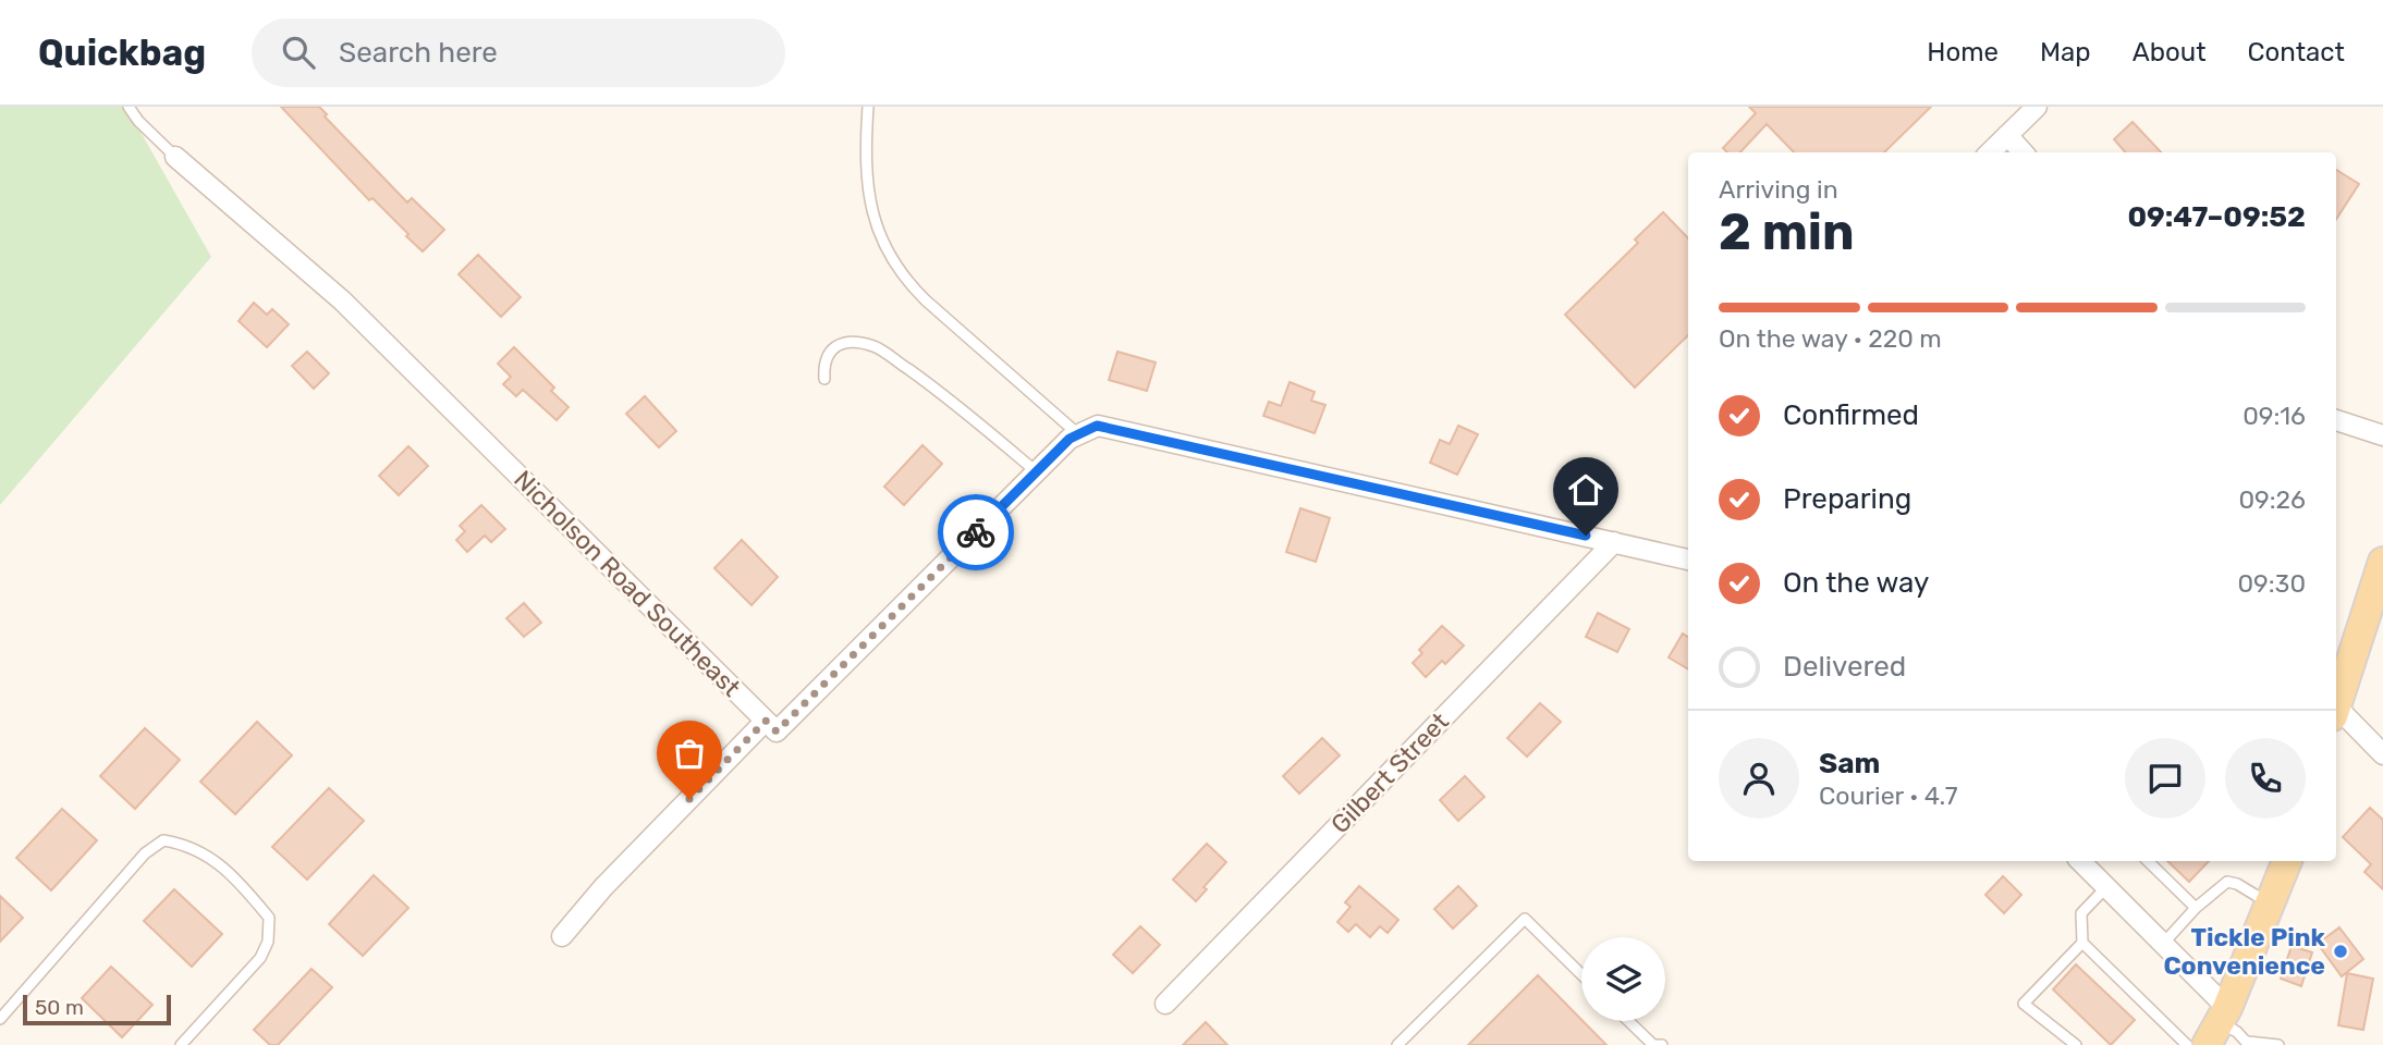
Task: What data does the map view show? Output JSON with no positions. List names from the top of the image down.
{
  "streets": {
    "street": ["Nicholson Road Southeast", "Gilbert Street"]
  },
  "places": ["Tickle Pink Convenience"],
  "scale_bar": "50 m",
  "page": {
    "header": "Quickbag",
    "search": "Search here",
    "nav": [
      "Home",
      "Map",
      "About",
      "Contact"
    ],
    "heading": ["2 min", "Arriving in", "09:47–09:52"],
    "panel": ["Sam", "Courier · 4.7"],
    "bar": "On the way · 220 m",
    "list": [
      ["Confirmed", "09:16"],
      ["Preparing", "09:26"],
      ["On the way", "09:30"],
      "Delivered"
    ],
    "scale": "50 m"
  }
}
